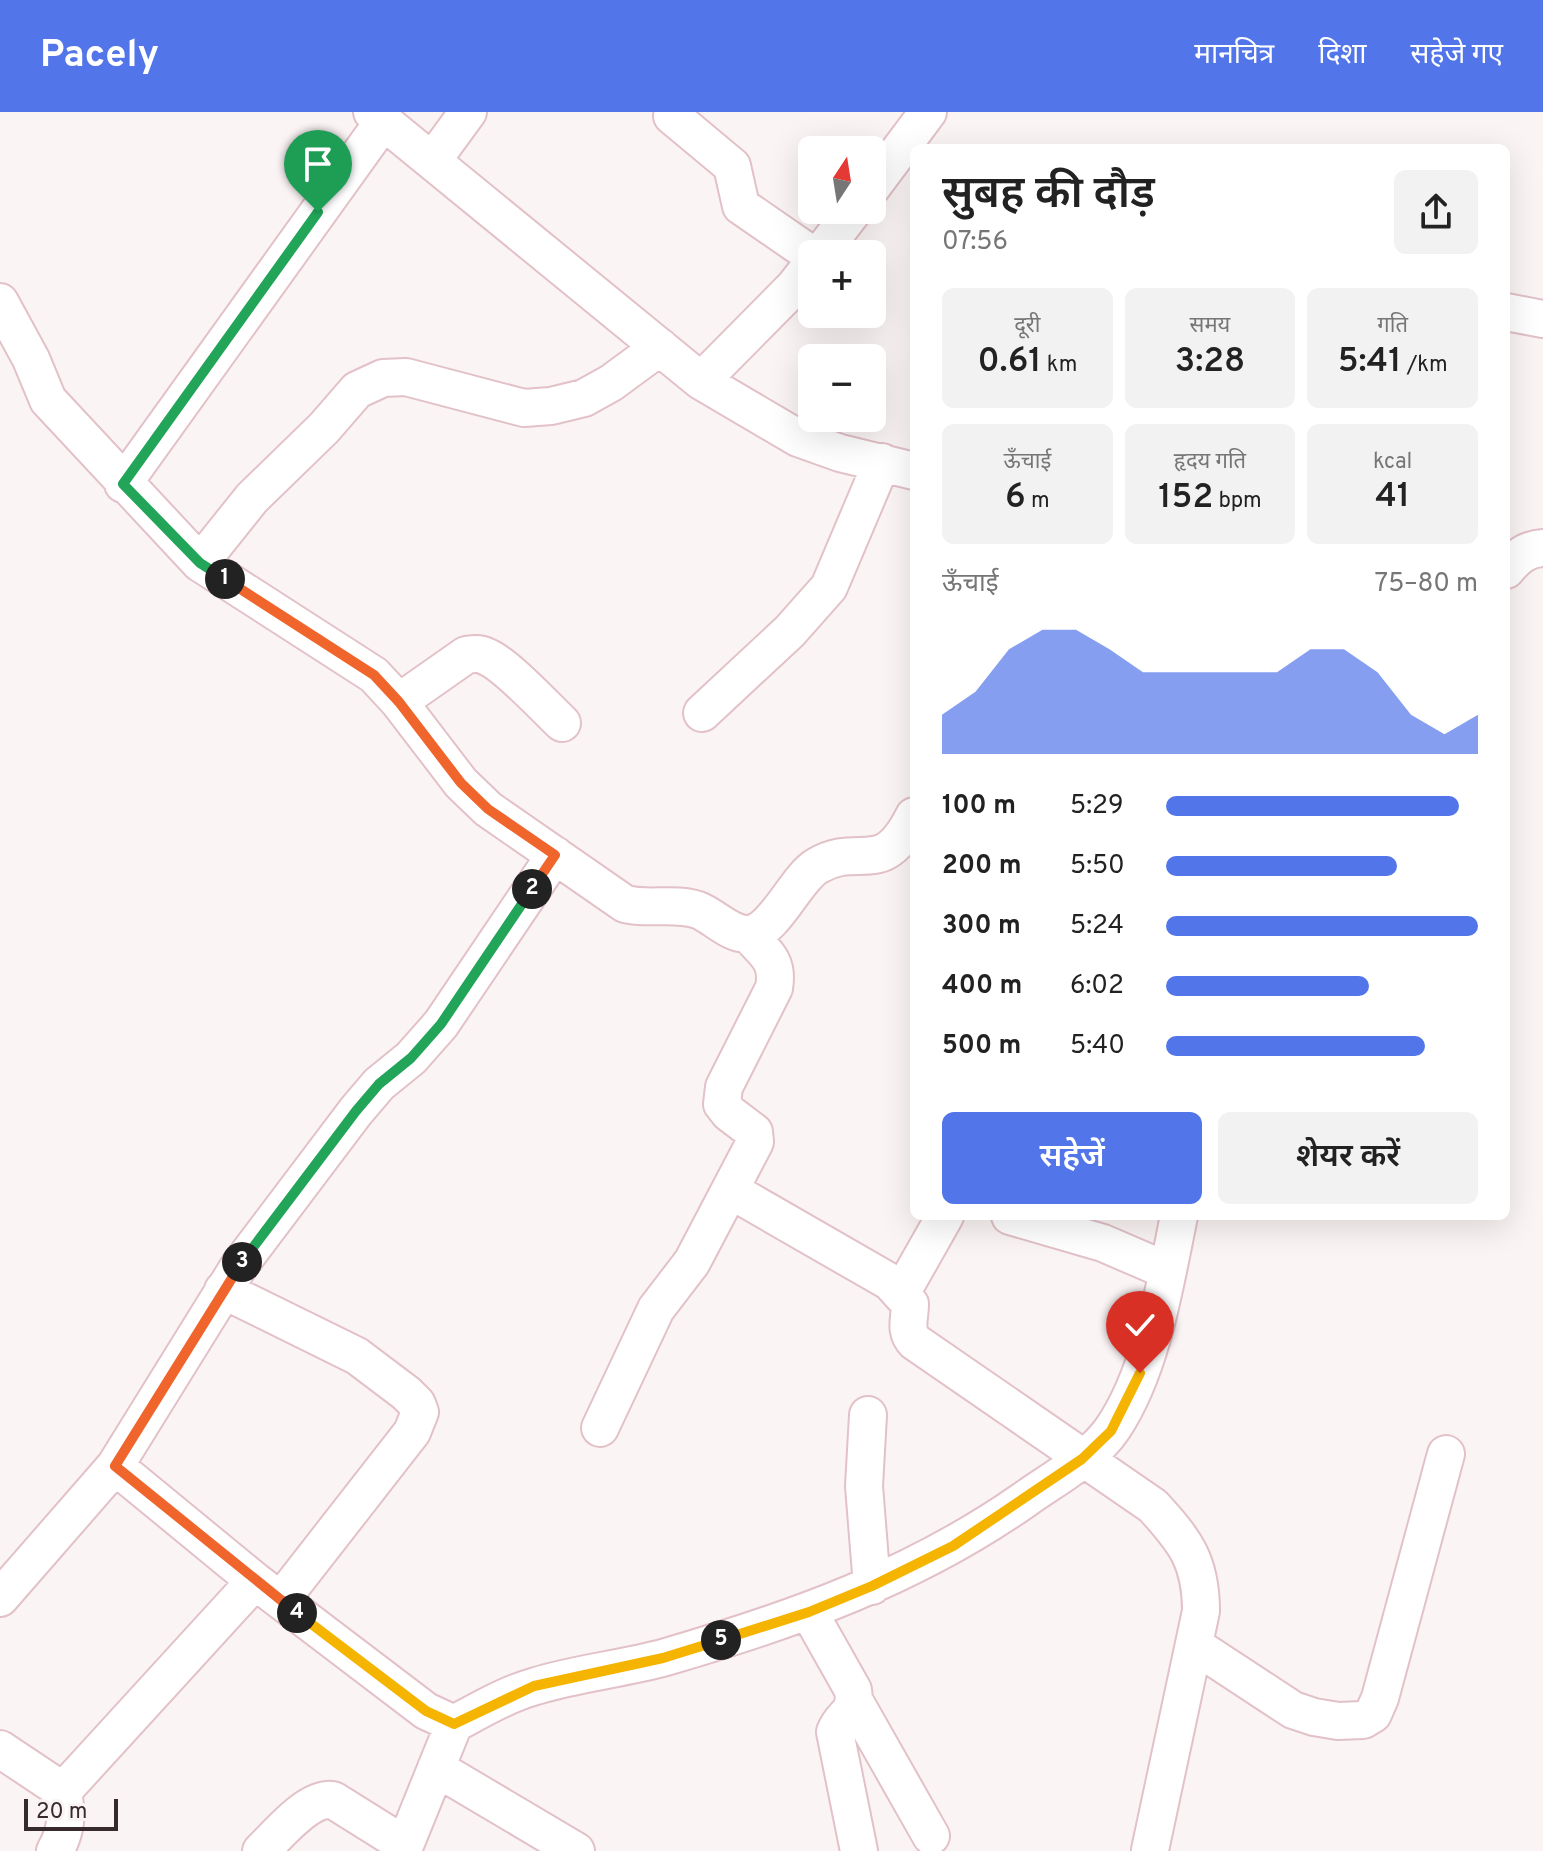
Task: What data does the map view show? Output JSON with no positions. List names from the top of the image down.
{
  "scale_bar": "20 m",
  "north": "top",
  "page": {
    "header": "Pacely",
    "nav": ["मानचित्र", "दिशा", "सहेजे गए"],
    "map_buttons": ["+", "−"],
    "heading": ["सुबह की दौड़", "07:56"],
    "stats": [
      ["दूरी", "0.61 km"],
      ["समय", "3:28"],
      ["गति", "5:41 /km"],
      ["ऊँचाई", "6 m"],
      ["हृदय गति", "152 bpm"],
      ["kcal", "41"]
    ],
    "chart": ["ऊँचाई", "75–80 m"],
    "pins": [
      "1",
      "2",
      "3",
      "4",
      "5"
    ],
    "list": [
      {
        "name": "100 m",
        "note": "5:29"
      },
      {
        "name": "200 m",
        "note": "5:50"
      },
      {
        "name": "300 m",
        "note": "5:24"
      },
      {
        "name": "400 m",
        "note": "6:02"
      },
      {
        "name": "500 m",
        "note": "5:40"
      }
    ],
    "buttons": ["सहेजें", "शेयर करें"],
    "scale": "20 m"
  }
}
